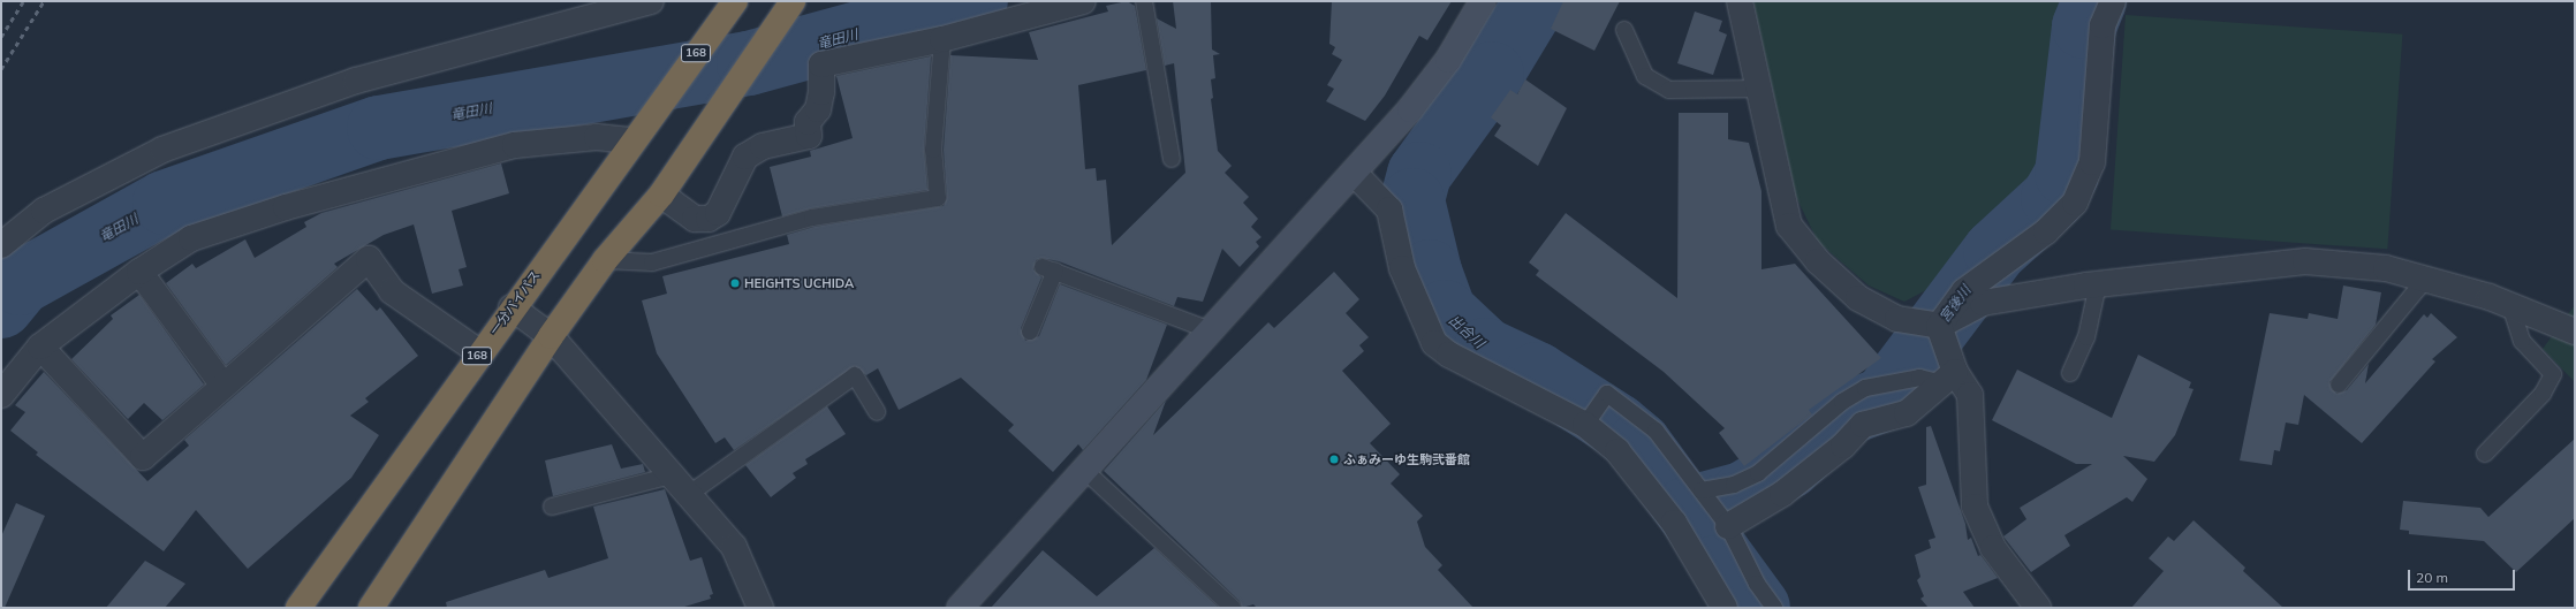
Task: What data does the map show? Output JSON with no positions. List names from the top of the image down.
{
  "streets": {
    "highway": ["168", "一分バイパス"]
  },
  "water": ["竜田川", "宮後川", "出合川"],
  "places": ["HEIGHTS UCHIDA", "ふぁみーゆ生駒弐番館"],
  "scale_bar": "20 m"
}
